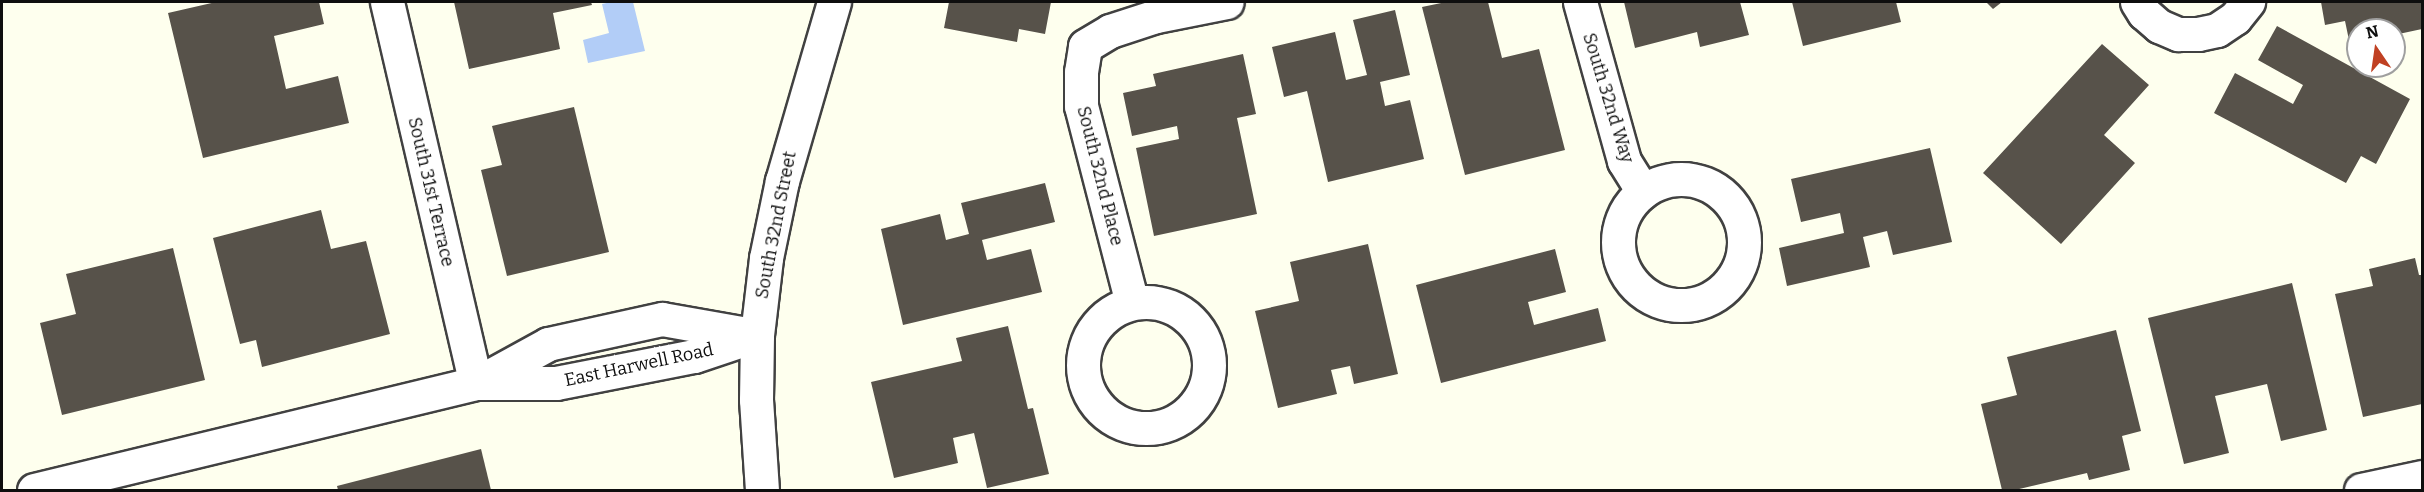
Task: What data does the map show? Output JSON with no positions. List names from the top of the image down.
{
  "streets": {
    "street": [
      "South 32nd Way",
      "South 32nd Place",
      "South 31st Terrace",
      "South 32nd Street",
      "East Harwell Road"
    ]
  },
  "crossings": [
    ["South 31st Terrace", "East Harwell Road"],
    ["South 32nd Street", "East Harwell Road"]
  ],
  "north": "top"
}
